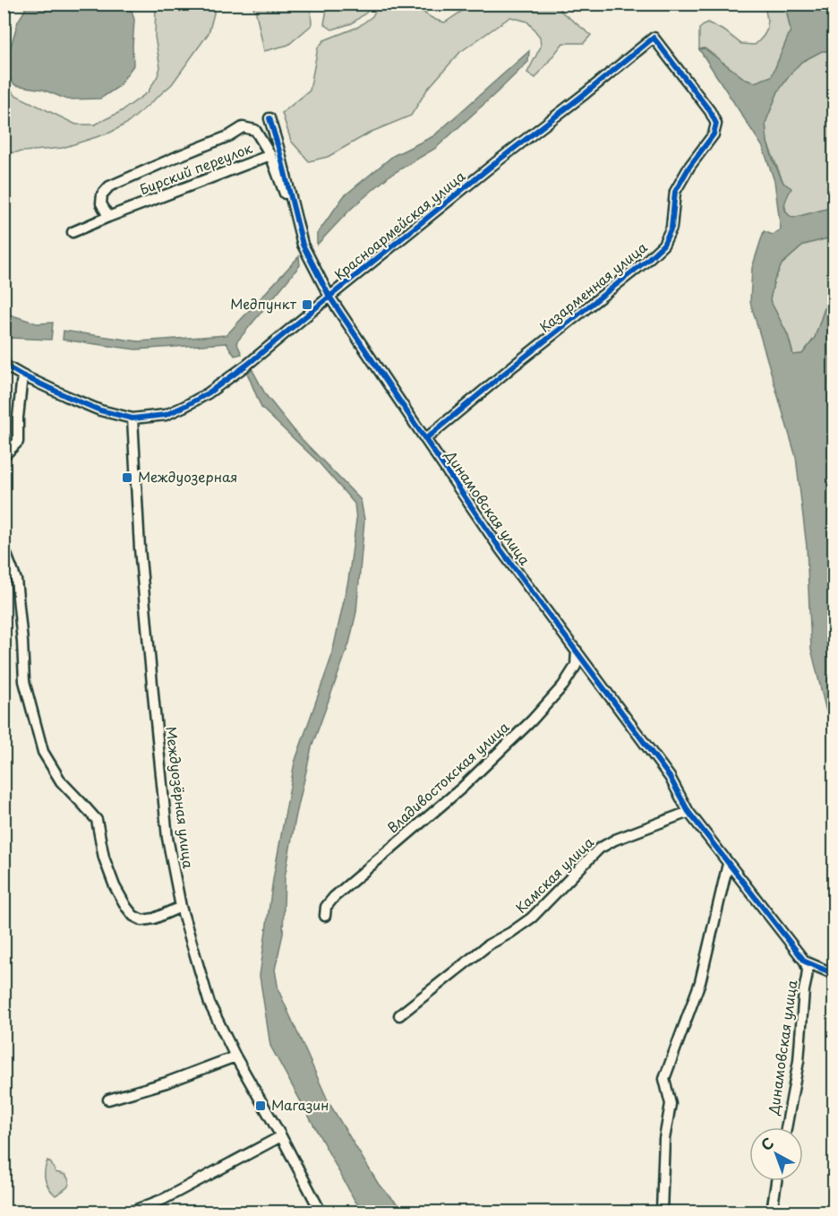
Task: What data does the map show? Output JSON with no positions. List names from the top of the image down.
{
  "streets": {
    "street": [
      "Бирский переулок",
      "Красноармейская улица",
      "Казарменная улица",
      "Динамовская улица",
      "Владивостокская улица",
      "Междуозёрная улица",
      "Камская улица"
    ]
  },
  "crossings": [
    ["Бирский переулок", "Динамовская улица"],
    ["Красноармейская улица", "Казарменная улица"],
    ["Красноармейская улица", "Динамовская улица"],
    ["Красноармейская улица", "Междуозёрная улица"],
    ["Казарменная улица", "Динамовская улица"],
    ["Динамовская улица", "Владивостокская улица"],
    ["Динамовская улица", "Камская улица"]
  ],
  "places": {
    "transit": ["Медпункт", "Междуозерная", "Магазин"]
  },
  "north": "top left"
}
